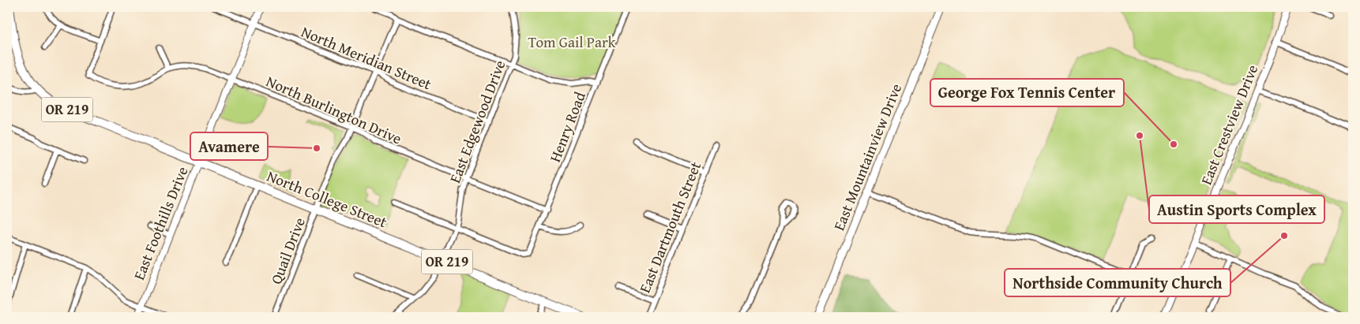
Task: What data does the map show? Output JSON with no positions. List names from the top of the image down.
{
  "streets": {
    "main road": ["OR 219", "East Mountainview Drive", "North College Street"],
    "street": [
      "North Meridian Street",
      "North Burlington Drive",
      "East Edgewood Drive",
      "East Crestview Drive",
      "Henry Road",
      "East Foothills Drive",
      "East Dartmouth Street",
      "Quail Drive"
    ]
  },
  "crossings": [
    ["North Meridian Street", "East Edgewood Drive"],
    ["North Meridian Street", "East Foothills Drive"],
    ["North Meridian Street", "Quail Drive"],
    ["North Burlington Drive", "East Edgewood Drive"],
    ["North Burlington Drive", "Henry Road"],
    ["North Burlington Drive", "East Foothills Drive"],
    ["North Burlington Drive", "Quail Drive"],
    ["East Edgewood Drive", "Henry Road"],
    ["East Edgewood Drive", "North College Street"],
    ["North College Street", "East Foothills Drive"],
    ["North College Street", "Quail Drive"]
  ],
  "parks": ["Tom Gail Park"],
  "places": [
    "Austin Sports Complex",
    "George Fox Tennis Center",
    "Avamere",
    "Northside Community Church"
  ]
}
